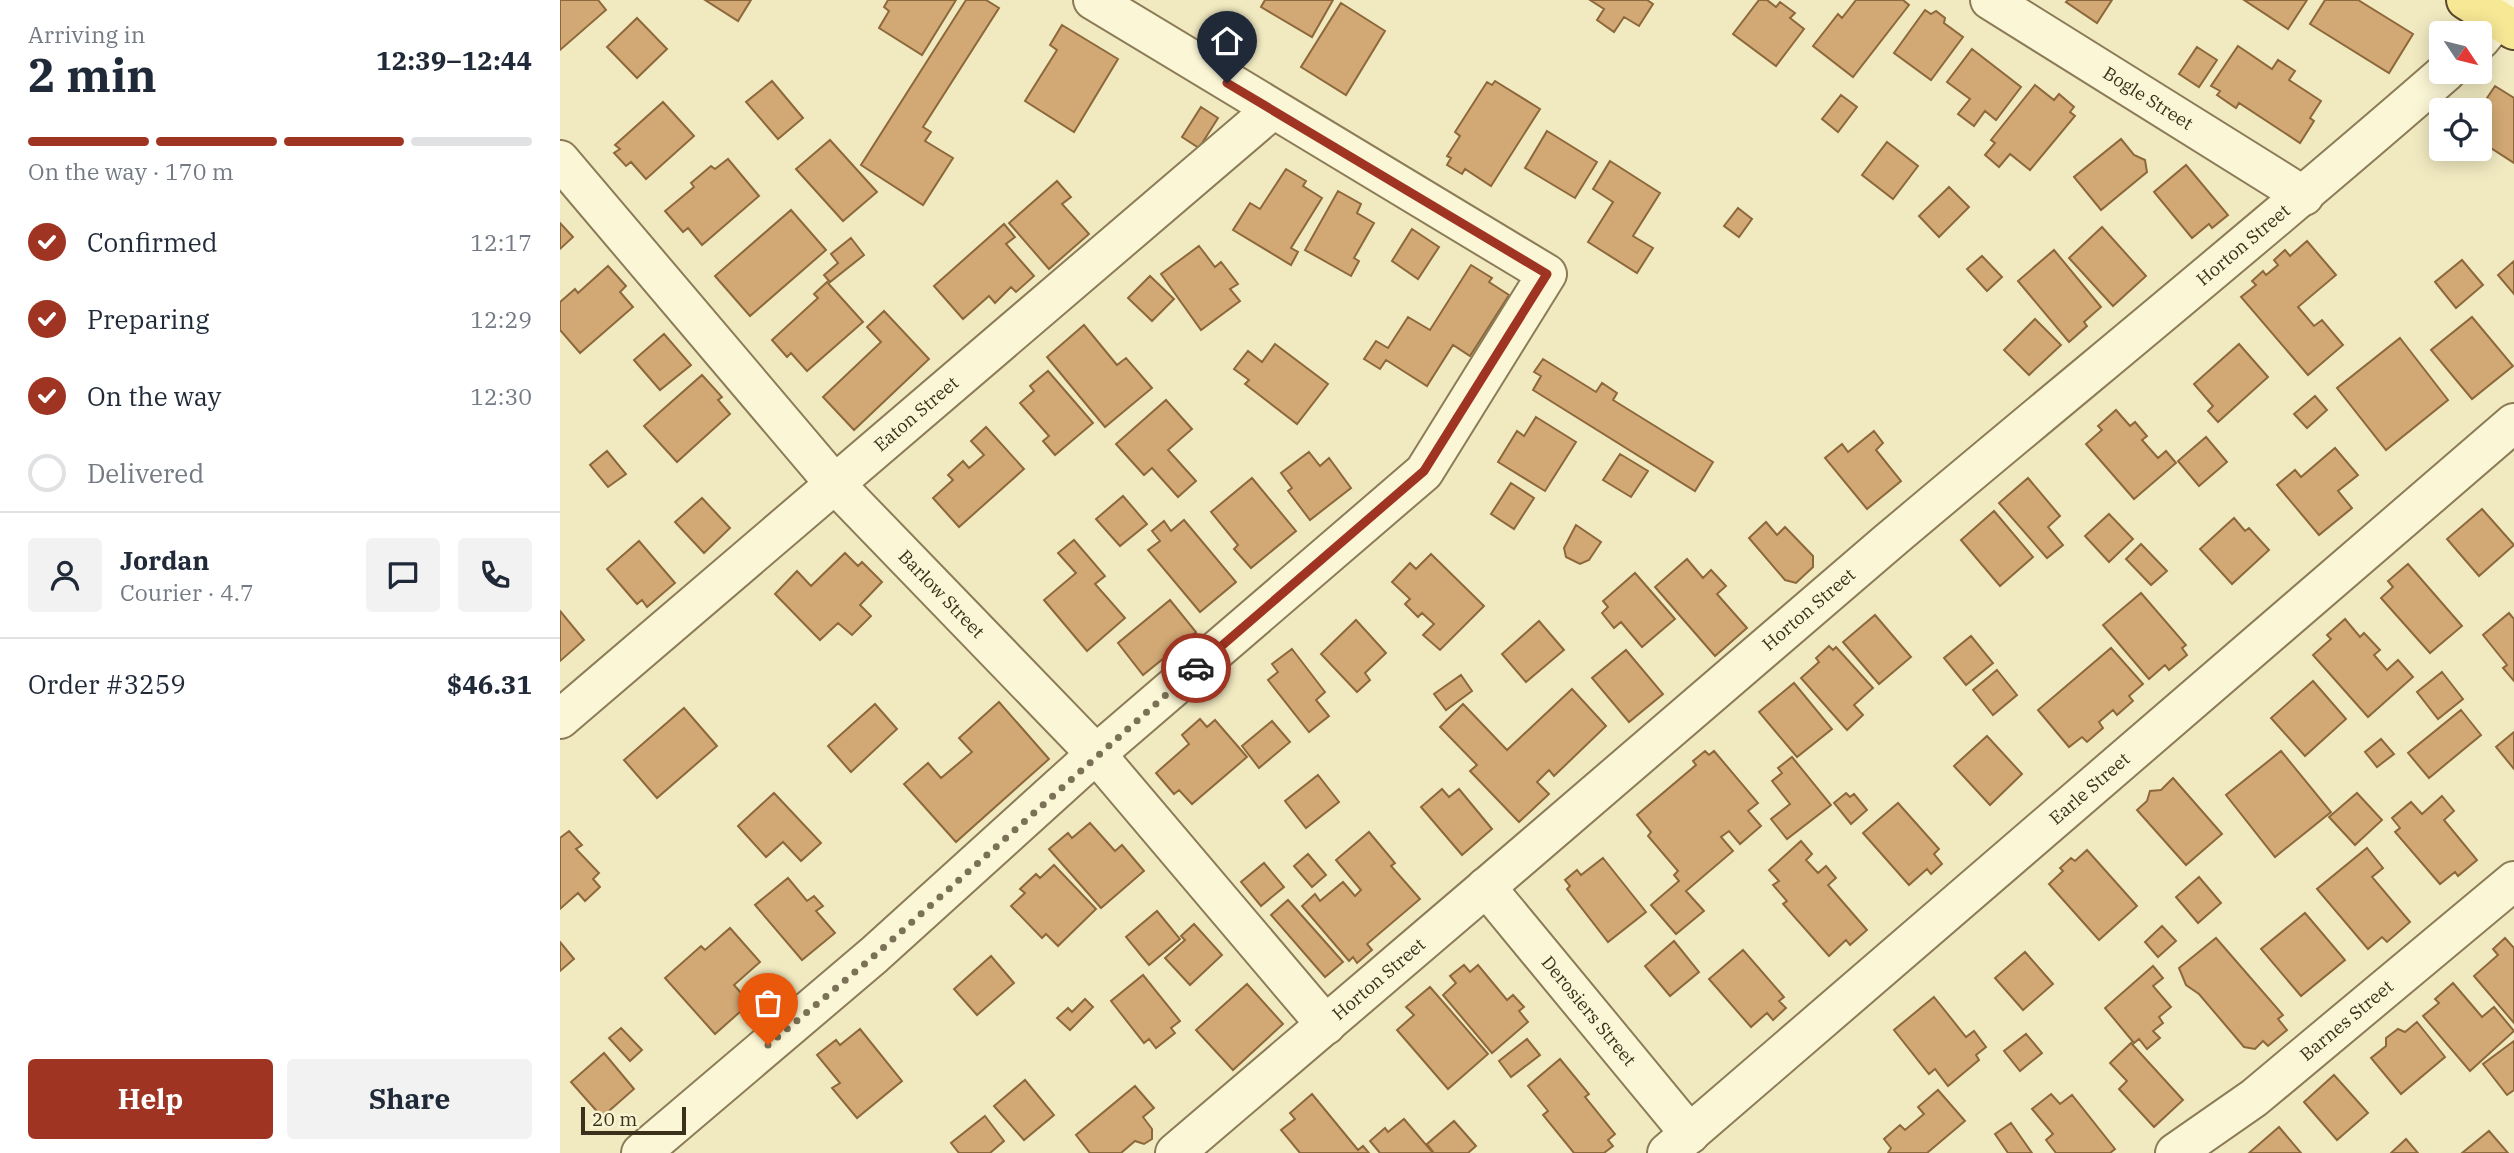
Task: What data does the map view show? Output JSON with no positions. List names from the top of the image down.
{
  "streets": {
    "street": [
      "Bogle Street",
      "Horton Street",
      "Eaton Street",
      "Barlow Street",
      "Earle Street",
      "Derosiers Street",
      "Barnes Street"
    ]
  },
  "crossings": [
    ["Bogle Street", "Horton Street"],
    ["Horton Street", "Barlow Street"],
    ["Horton Street", "Derosiers Street"],
    ["Eaton Street", "Barlow Street"],
    ["Earle Street", "Derosiers Street"]
  ],
  "scale_bar": "20 m",
  "north": "bottom right",
  "page": {
    "heading": ["2 min", "Arriving in", "12:39–12:44"],
    "panel": [
      "Jordan",
      "Courier · 4.7",
      "Order #3259",
      "$46.31"
    ],
    "bar": "On the way · 170 m",
    "list": [
      ["Confirmed", "12:17"],
      ["Preparing", "12:29"],
      ["On the way", "12:30"],
      "Delivered"
    ],
    "buttons": ["Help", "Share"],
    "scale": "20 m"
  }
}
